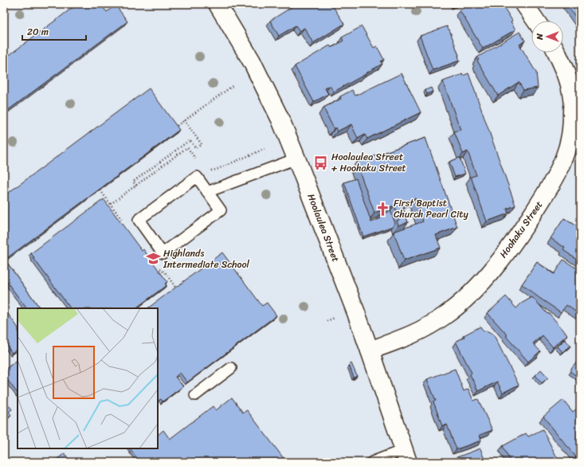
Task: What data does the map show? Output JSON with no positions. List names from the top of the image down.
{
  "streets": {
    "street": ["Hoolaulea Street", "Hoohaku Street"]
  },
  "crossings": [
    ["Hoolaulea Street", "Hoohaku Street"]
  ],
  "places": {
    "bus stop": ["Hoolaulea Street + Hoohaku Street"],
    "church": ["First Baptist Church Pearl City"],
    "school or university": ["Highlands Intermediate School"]
  },
  "scale_bar": "20 m",
  "north": "left"
}
